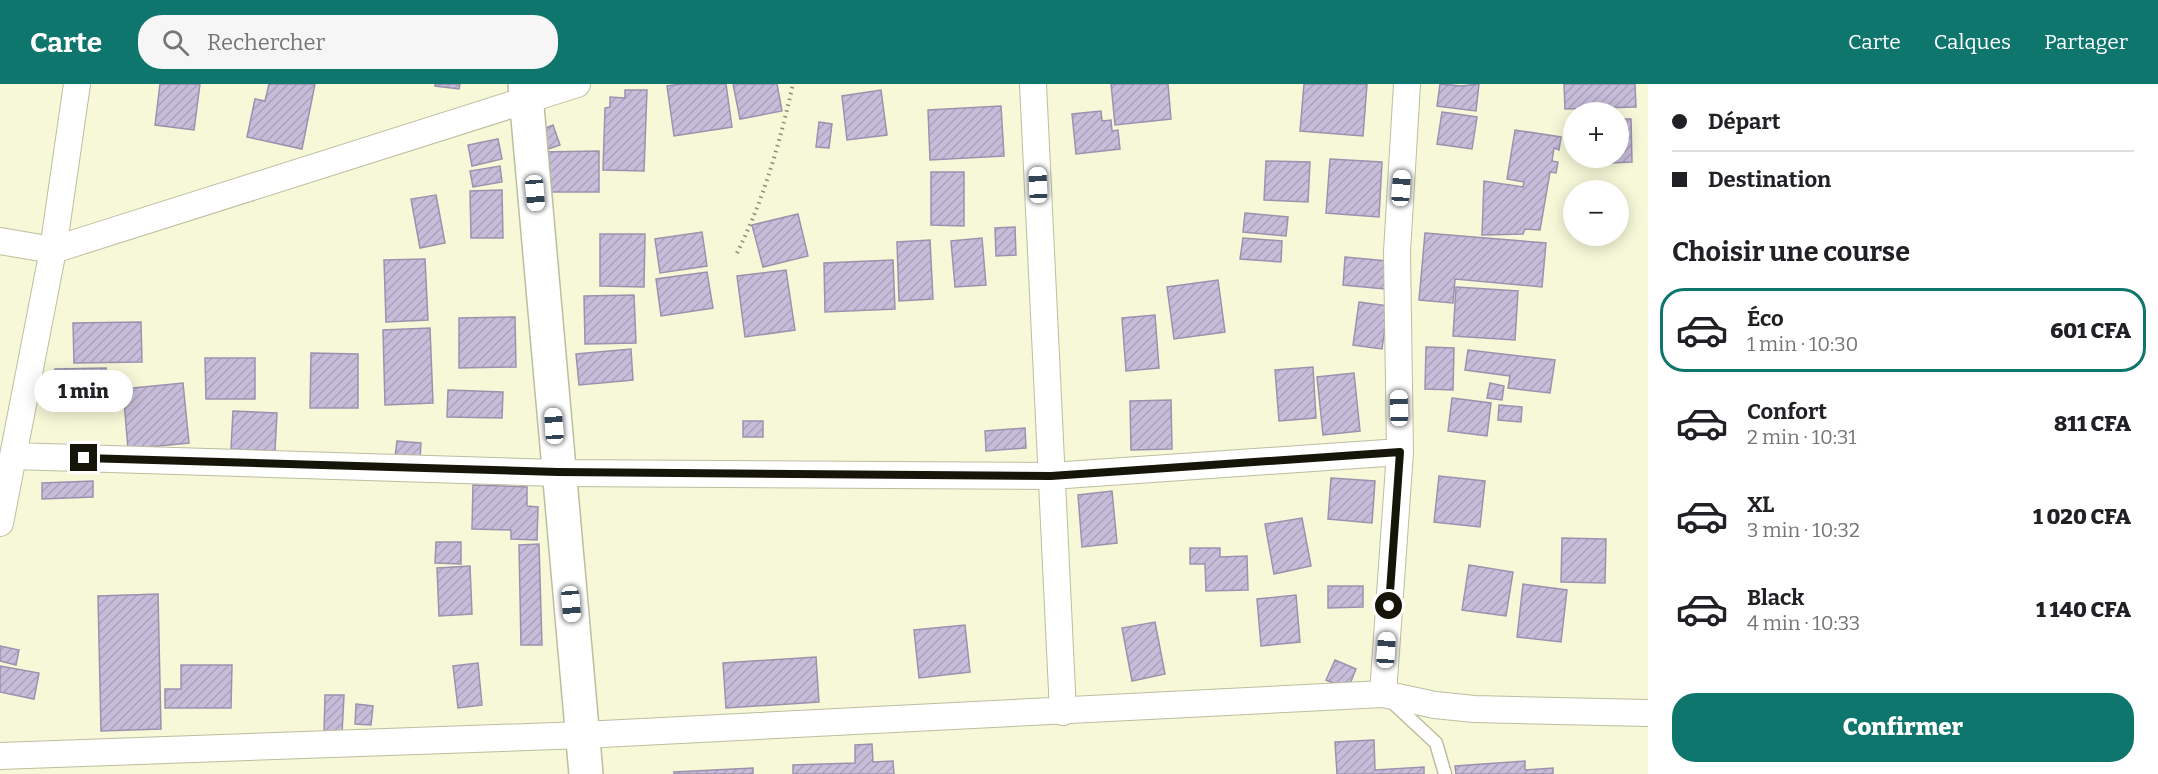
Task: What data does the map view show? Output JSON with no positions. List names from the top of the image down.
{
  "page": {
    "header": "Carte",
    "search": "Rechercher",
    "nav": ["Carte", "Calques", "Partager"],
    "banner": ["Départ", "Destination"],
    "map_buttons": ["+", "−"],
    "heading": "Choisir une course",
    "list": [
      {
        "name": "Éco",
        "note": "1 min · 10:30",
        "value": "601 CFA"
      },
      {
        "name": "Confort",
        "note": "2 min · 10:31",
        "value": "811 CFA"
      },
      {
        "name": "XL",
        "note": "3 min · 10:32",
        "value": "1 020 CFA"
      },
      {
        "name": "Black",
        "note": "4 min · 10:33",
        "value": "1 140 CFA"
      }
    ],
    "bubble": "1 min",
    "buttons": "Confirmer"
  }
}
